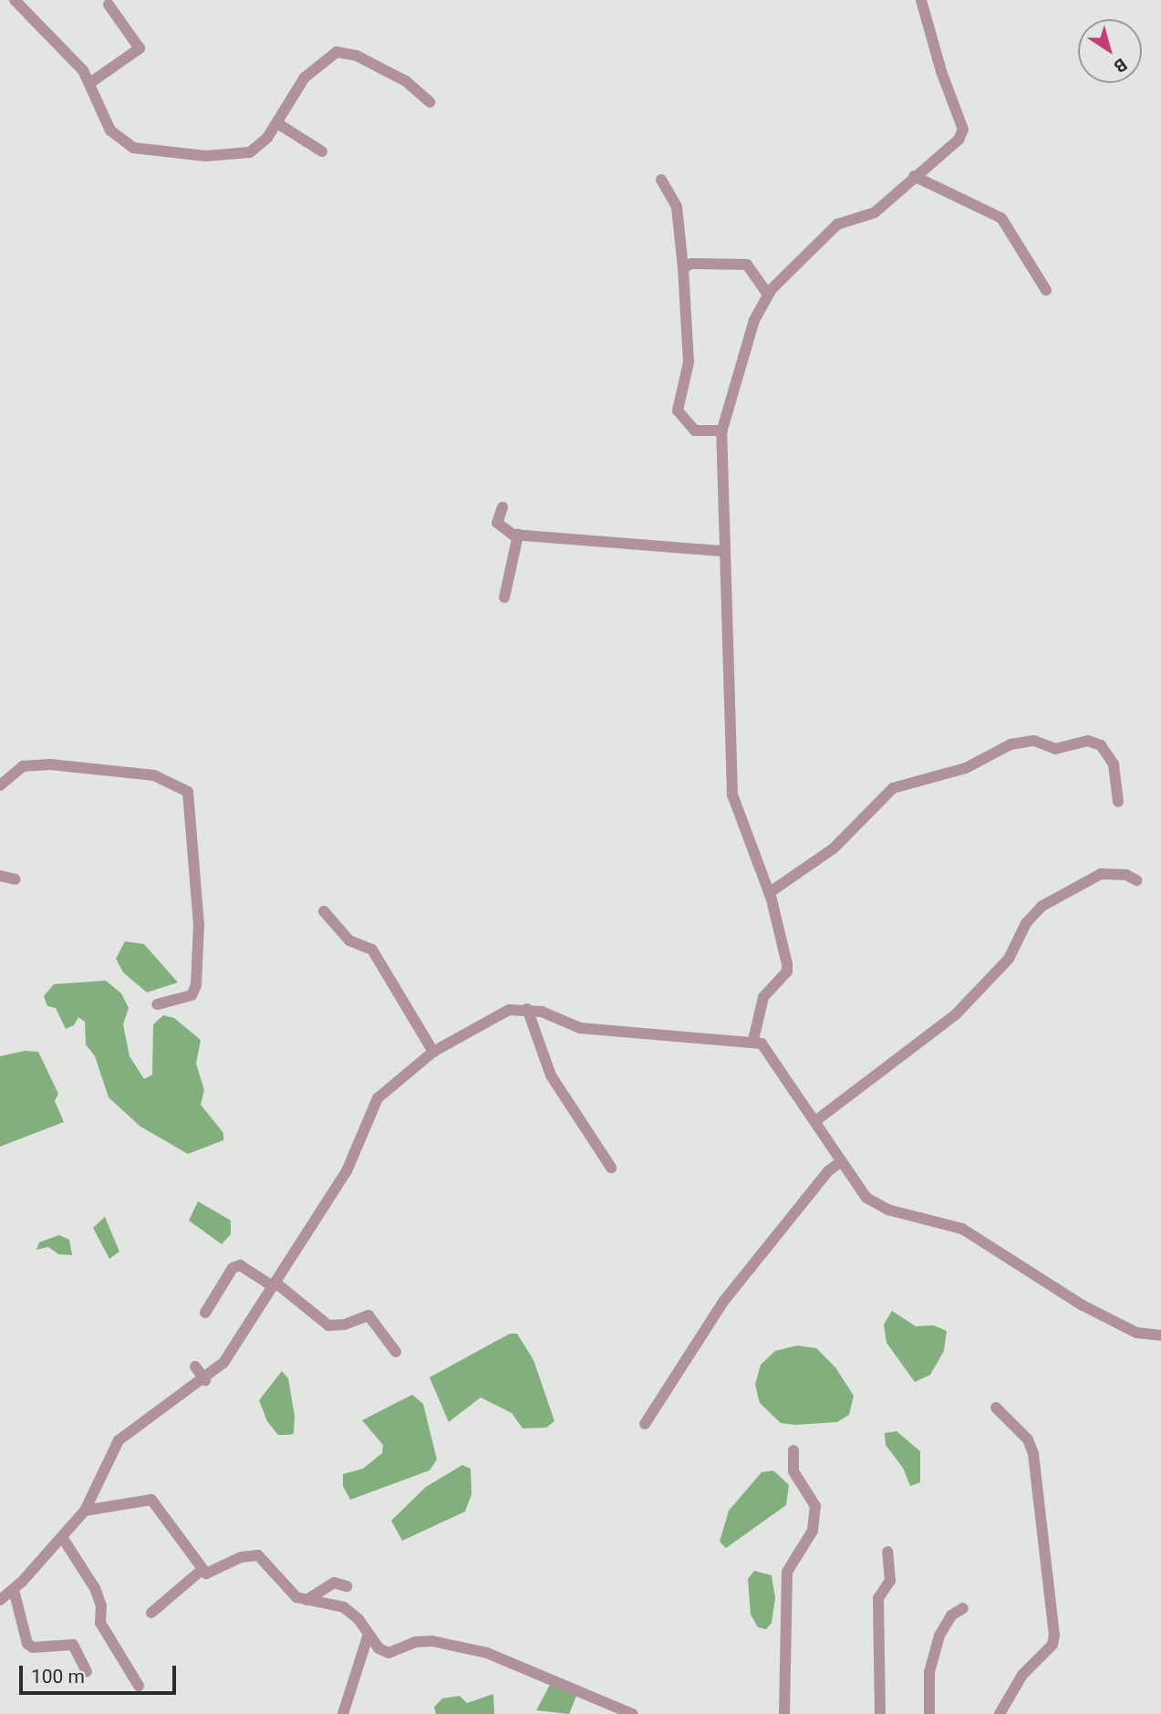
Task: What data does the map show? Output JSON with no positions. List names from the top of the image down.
{
  "scale_bar": "100 m",
  "north": "bottom right"
}
